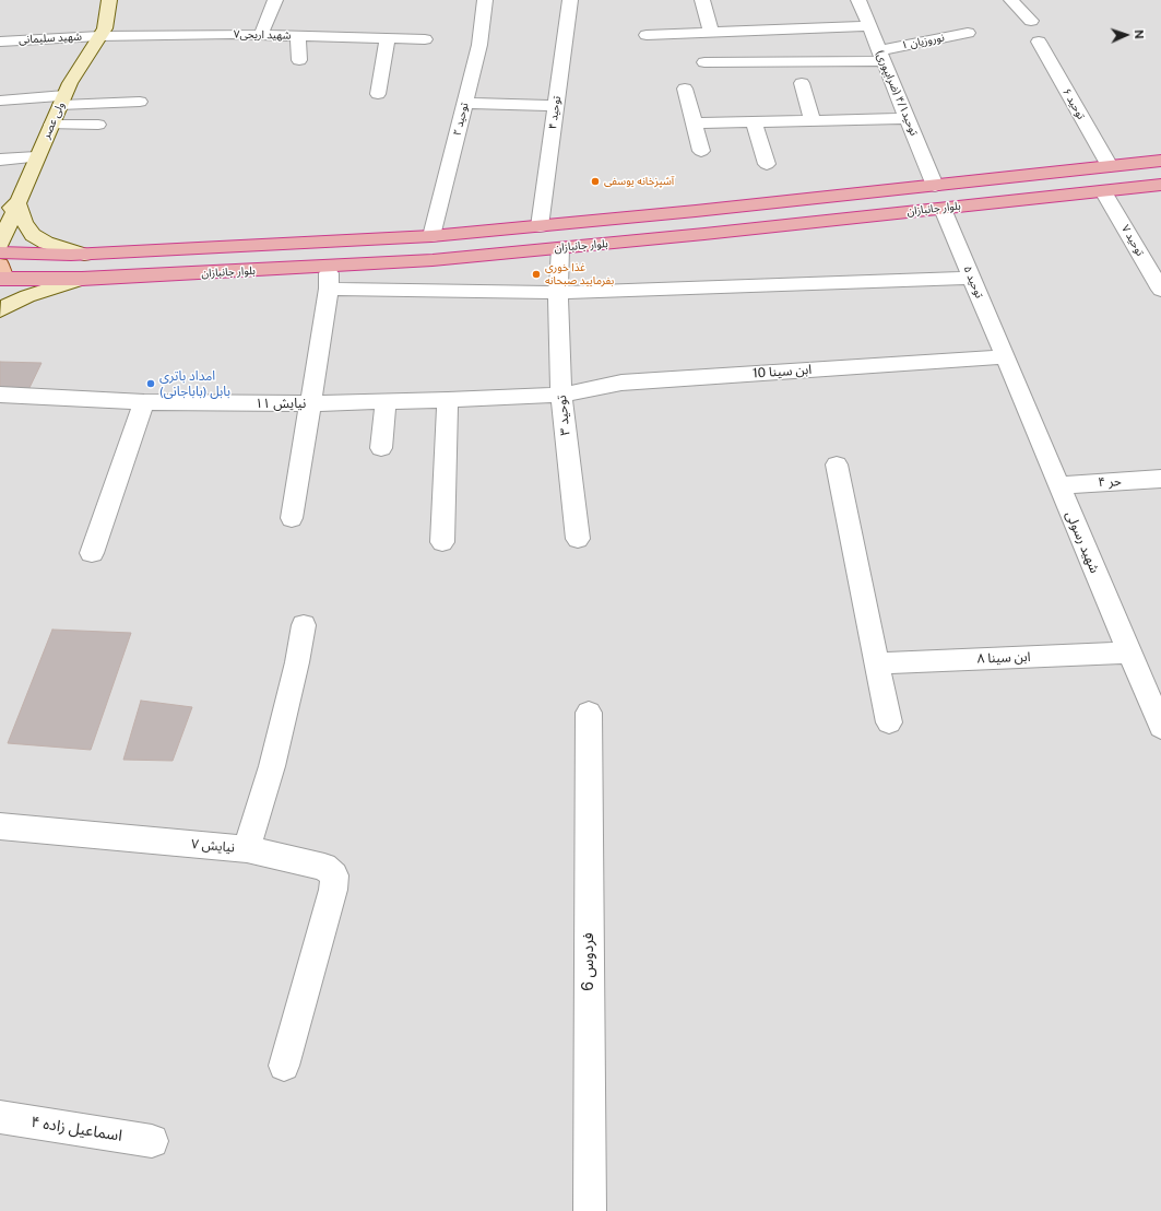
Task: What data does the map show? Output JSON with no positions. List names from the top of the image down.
{
  "streets": {
    "highway": ["بلوار جانبازان"],
    "main road": ["ولی عصر"],
    "street": [
      "شهید اریحی۷",
      "شهید سلیمانی",
      "نوروزیان ۱",
      "توحید۴/۱ (ضرابپوری)",
      "توحید ۶",
      "توحید ۴",
      "توحید ۲",
      "توحید ۷",
      "توحید ۵",
      "ابن سینا 10",
      "نیایش ۱۱",
      "توحید ۳",
      "حر ۴",
      "شهید رسولی",
      "ابن سینا ۸",
      "نیایش ۷",
      "فردوس 6",
      "اسماعیل زاده ۴"
    ]
  },
  "crossings": [
    ["شهید اریحی۷", "شهید سلیمانی"],
    ["شهید اریحی۷", "ولی عصر"],
    ["شهید سلیمانی", "ولی عصر"],
    ["نوروزیان ۱", "توحید۴/۱ (ضرابپوری)"],
    ["توحید۴/۱ (ضرابپوری)", "بلوار جانبازان"],
    ["توحید ۶", "بلوار جانبازان"],
    ["توحید ۴", "بلوار جانبازان"],
    ["توحید ۲", "بلوار جانبازان"],
    ["بلوار جانبازان", "توحید ۷"],
    ["بلوار جانبازان", "توحید ۵"],
    ["بلوار جانبازان", "توحید ۳"],
    ["توحید ۵", "ابن سینا 10"],
    ["توحید ۵", "شهید رسولی"],
    ["ابن سینا 10", "نیایش ۱۱"],
    ["ابن سینا 10", "توحید ۳"],
    ["ابن سینا 10", "شهید رسولی"],
    ["نیایش ۱۱", "توحید ۳"],
    ["حر ۴", "شهید رسولی"],
    ["شهید رسولی", "ابن سینا ۸"]
  ],
  "places": ["آشپزخانه یوسفی", "غذا خوری بفرمایید صبحانه", "امداد باتری بابل (باباجانی)"],
  "north": "right"
}
